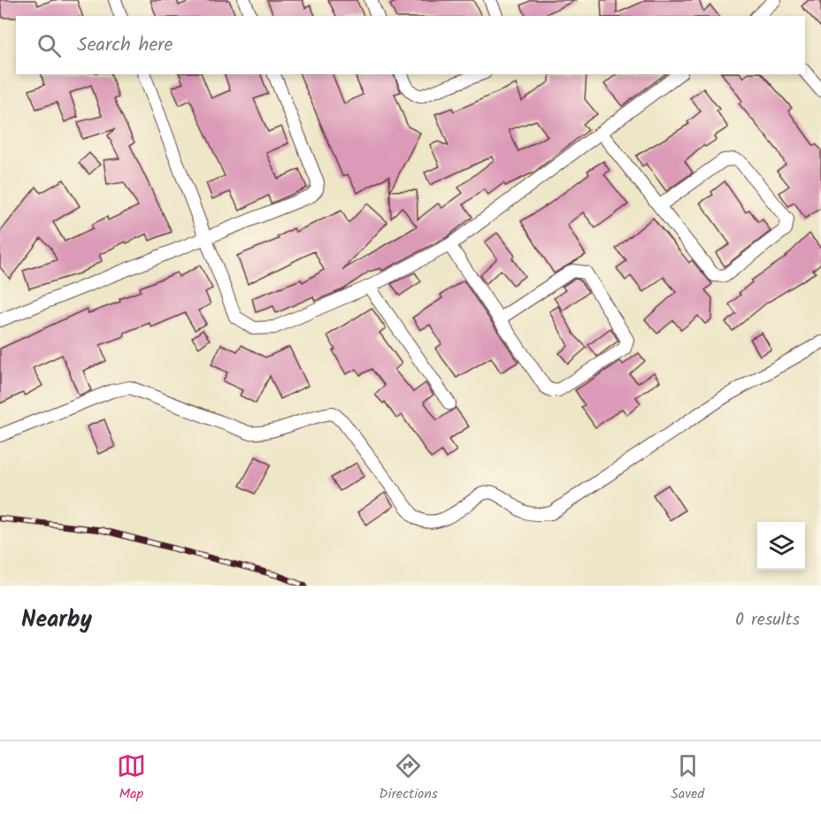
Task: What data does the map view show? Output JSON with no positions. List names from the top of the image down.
{
  "page": {
    "search": "Search here",
    "heading": ["Nearby", "0 results"],
    "nav": ["Map", "Directions", "Saved"]
  }
}
